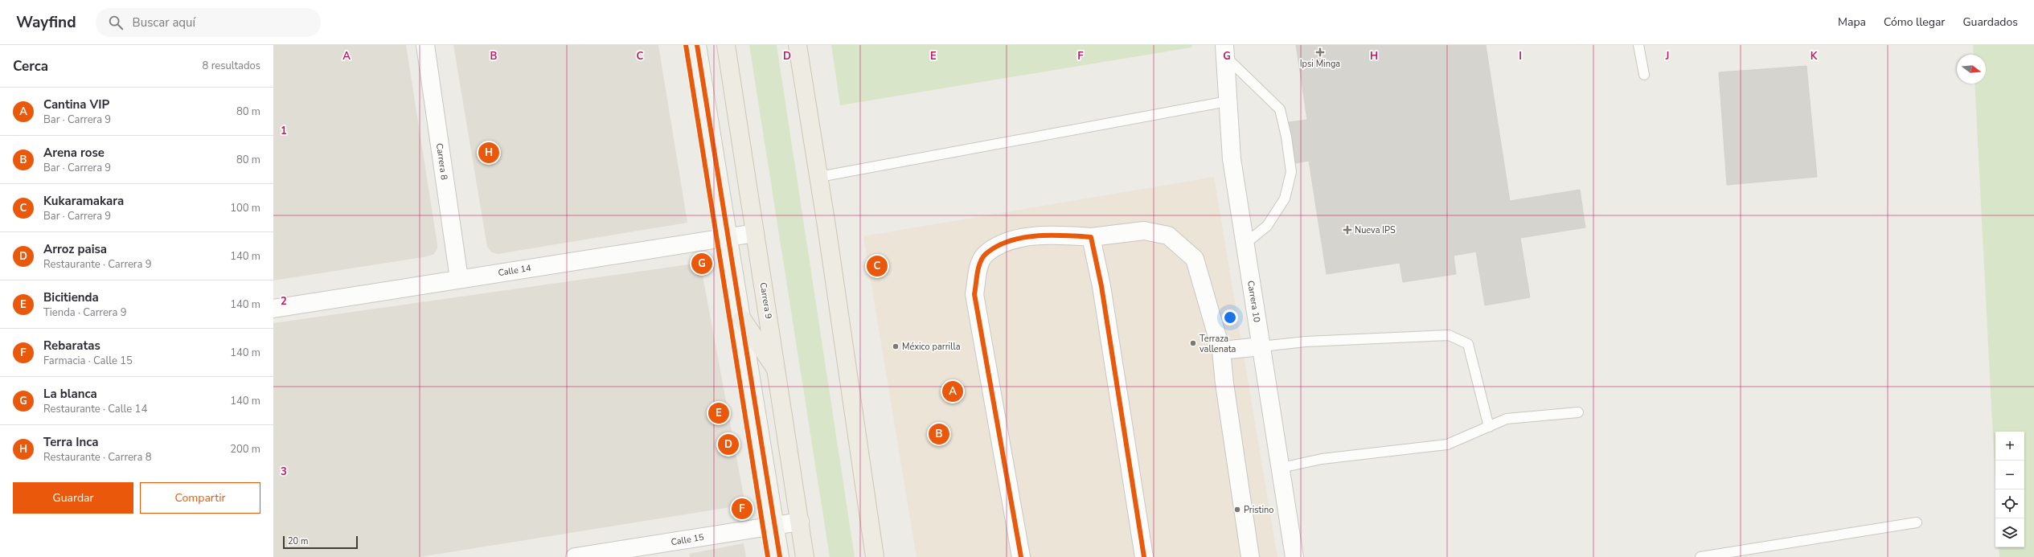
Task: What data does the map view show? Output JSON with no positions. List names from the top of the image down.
{
  "streets": {
    "main road": ["Carrera 9"],
    "street": [
      "Carrera 8",
      "Calle 14",
      "Carrera 10",
      "Calle 15"
    ]
  },
  "crossings": [
    ["Carrera 8", "Calle 14"],
    ["Calle 14", "Carrera 9"],
    ["Carrera 9", "Calle 15"]
  ],
  "places": {
    "health": ["Ipsi Minga", "Nueva IPS"],
    "other": ["Terraza vallenata", "México parrilla", "Pristino"]
  },
  "scale_bar": "20 m",
  "north": "right",
  "page": {
    "header": "Wayfind",
    "search": "Buscar aquí",
    "nav": ["Mapa", "Cómo llegar", "Guardados"],
    "heading": ["Cerca", "8 resultados"],
    "list": [
      {
        "mark": "A",
        "name": "Cantina VIP",
        "note": "Bar · Carrera 9",
        "value": "80 m"
      },
      {
        "mark": "B",
        "name": "Arena rose",
        "note": "Bar · Carrera 9",
        "value": "80 m"
      },
      {
        "mark": "C",
        "name": "Kukaramakara",
        "note": "Bar · Carrera 9",
        "value": "100 m"
      },
      {
        "mark": "D",
        "name": "Arroz paisa",
        "note": "Restaurante · Carrera 9",
        "value": "140 m"
      },
      {
        "mark": "E",
        "name": "Bicitienda",
        "note": "Tienda · Carrera 9",
        "value": "140 m"
      },
      {
        "mark": "F",
        "name": "Rebaratas",
        "note": "Farmacia · Calle 15",
        "value": "140 m"
      },
      {
        "mark": "G",
        "name": "La blanca",
        "note": "Restaurante · Calle 14",
        "value": "140 m"
      },
      {
        "mark": "H",
        "name": "Terra Inca",
        "note": "Restaurante · Carrera 8",
        "value": "200 m"
      }
    ],
    "pins": [
      "H",
      "G",
      "C",
      "A",
      "E",
      "B",
      "D",
      "F"
    ],
    "map_buttons": ["+", "−"],
    "buttons": ["Guardar", "Compartir"],
    "scale": "20 m"
  },
  "grid": {
    "columns": [
      "A",
      "B",
      "C",
      "D",
      "E",
      "F",
      "G",
      "H",
      "I",
      "J",
      "K"
    ],
    "rows": ["1", "2", "3"]
  }
}
